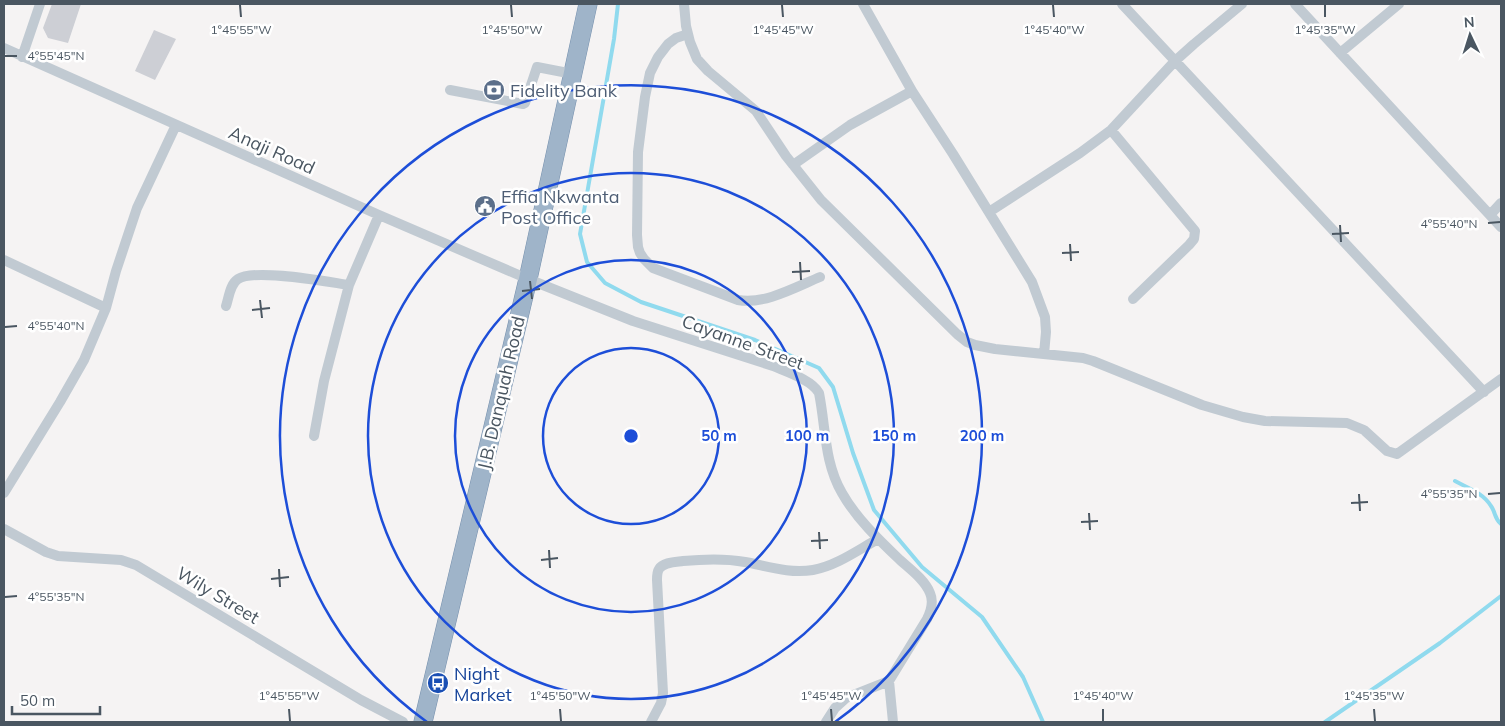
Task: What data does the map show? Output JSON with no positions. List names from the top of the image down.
{
  "streets": {
    "highway": ["J.B. Danquah Road"],
    "street": ["Anaji Road", "Cayanne Street", "Wily Street"]
  },
  "crossings": [
    ["Anaji Road", "Cayanne Street"],
    ["Anaji Road", "J.B. Danquah Road"],
    ["Cayanne Street", "J.B. Danquah Road"]
  ],
  "places": {
    "bank": ["Fidelity Bank"],
    "public building": ["Effia Nkwanta Post Office"],
    "bus stop": ["Night Market"]
  },
  "scale_bar": "50 m",
  "north": "top",
  "coordinates": [
    "1°45'55\"W",
    "1°45'50\"W",
    "1°45'45\"W",
    "1°45'40\"W",
    "1°45'35\"W",
    "4°55'45\"N",
    "4°55'40\"N",
    "4°55'35\"N"
  ],
  "rings": [
    "50 m",
    "100 m",
    "150 m",
    "200 m"
  ]
}
